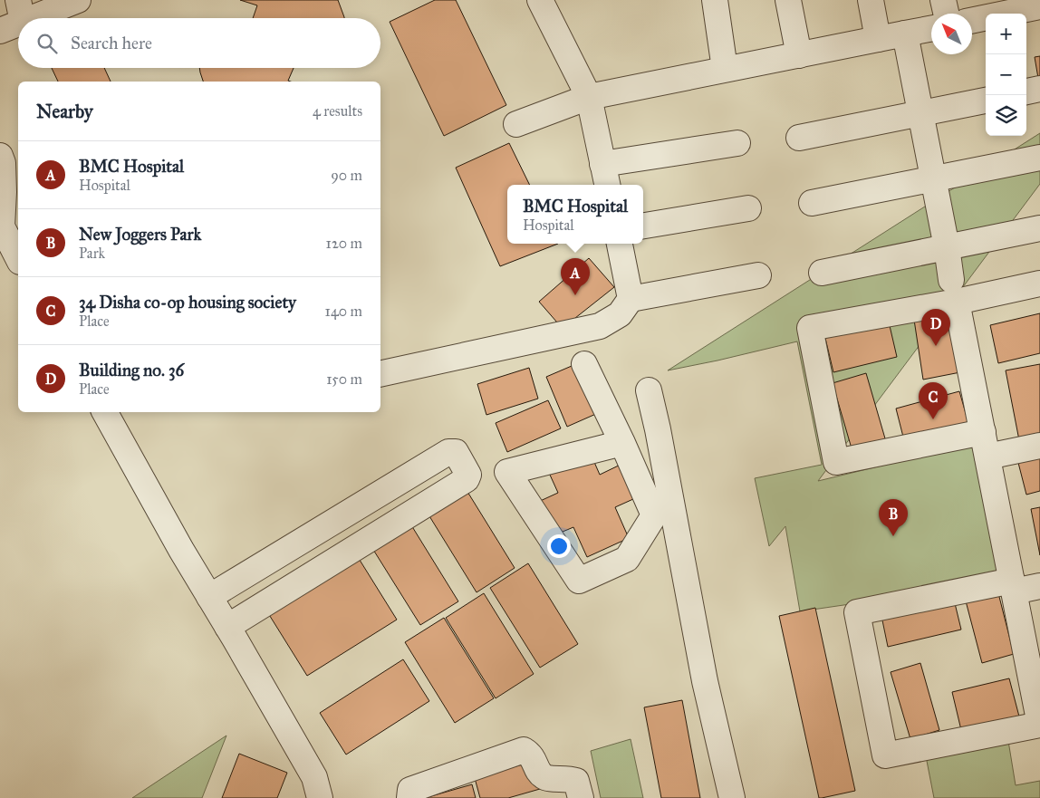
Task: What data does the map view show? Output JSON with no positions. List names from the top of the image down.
{
  "north": "top left",
  "page": {
    "map_buttons": ["+", "−"],
    "search": "Search here",
    "heading": ["Nearby", "4 results"],
    "list": [
      {
        "mark": "A",
        "name": "BMC Hospital",
        "note": "Hospital",
        "value": "90 m"
      },
      {
        "mark": "B",
        "name": "New Joggers Park",
        "note": "Park",
        "value": "120 m"
      },
      {
        "mark": "C",
        "name": "34 Disha co-op housing society",
        "note": "Place",
        "value": "140 m"
      },
      {
        "mark": "D",
        "name": "Building no. 36",
        "note": "Place",
        "value": "150 m"
      }
    ],
    "popup": ["BMC Hospital", "Hospital"],
    "pins": [
      "A",
      "D",
      "C",
      "B"
    ]
  }
}
